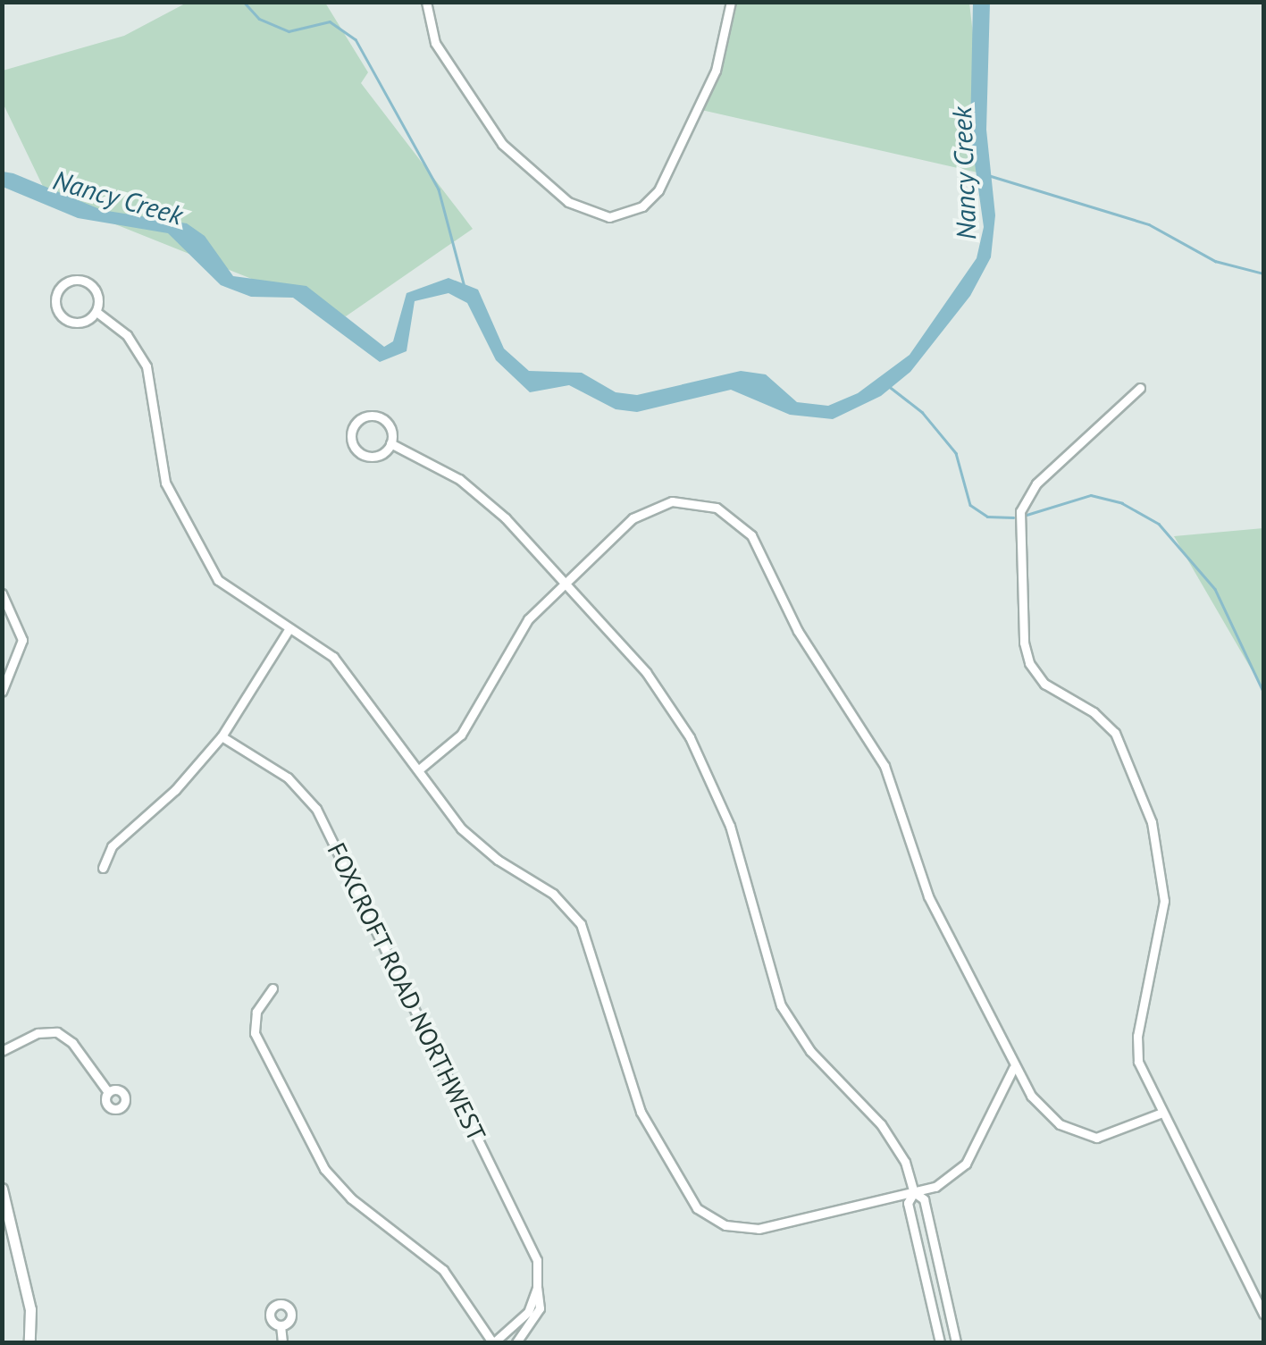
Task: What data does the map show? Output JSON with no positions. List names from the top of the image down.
{
  "streets": {
    "street": ["FOXCROFT ROAD NORTHWEST"]
  },
  "water": ["Nancy Creek"]
}
